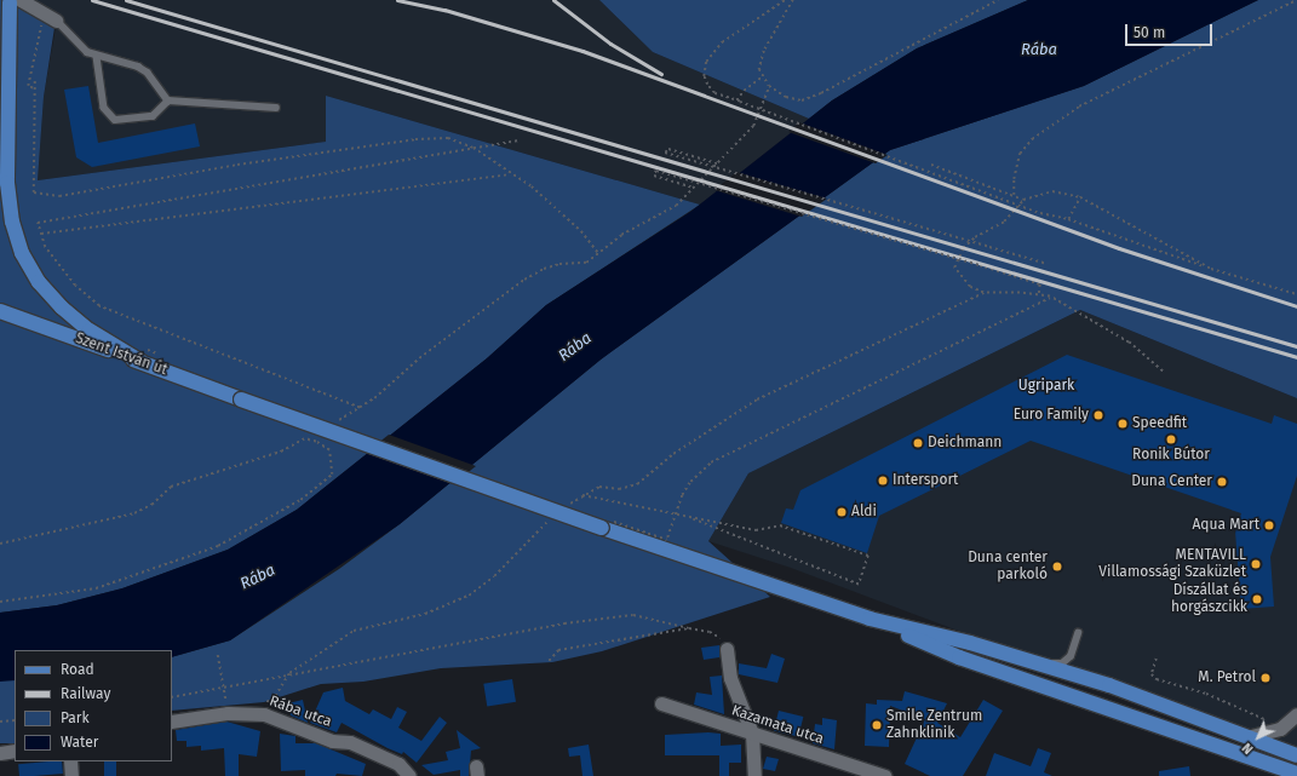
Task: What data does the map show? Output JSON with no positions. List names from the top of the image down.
{
  "streets": {
    "main road": ["Szent István út"],
    "street": ["Rába utca", "Kazamata utca"]
  },
  "water": ["Rába"],
  "parks": ["Ugripark"],
  "places": [
    "Euro Family",
    "Speedfit",
    "Ronik Bútor",
    "Deichmann",
    "Intersport",
    "Duna Center",
    "Aldi",
    "Aqua Mart",
    "MENTAVILL Villamossági Szaküzlet",
    "Duna center parkoló",
    "Díszállat és horgászcikk",
    "M. Petrol",
    "Smile Zentrum Zahnklinik"
  ],
  "legend": [
    "Road",
    "Railway",
    "Park",
    "Water"
  ],
  "scale_bar": "50 m",
  "north": "bottom left"
}
